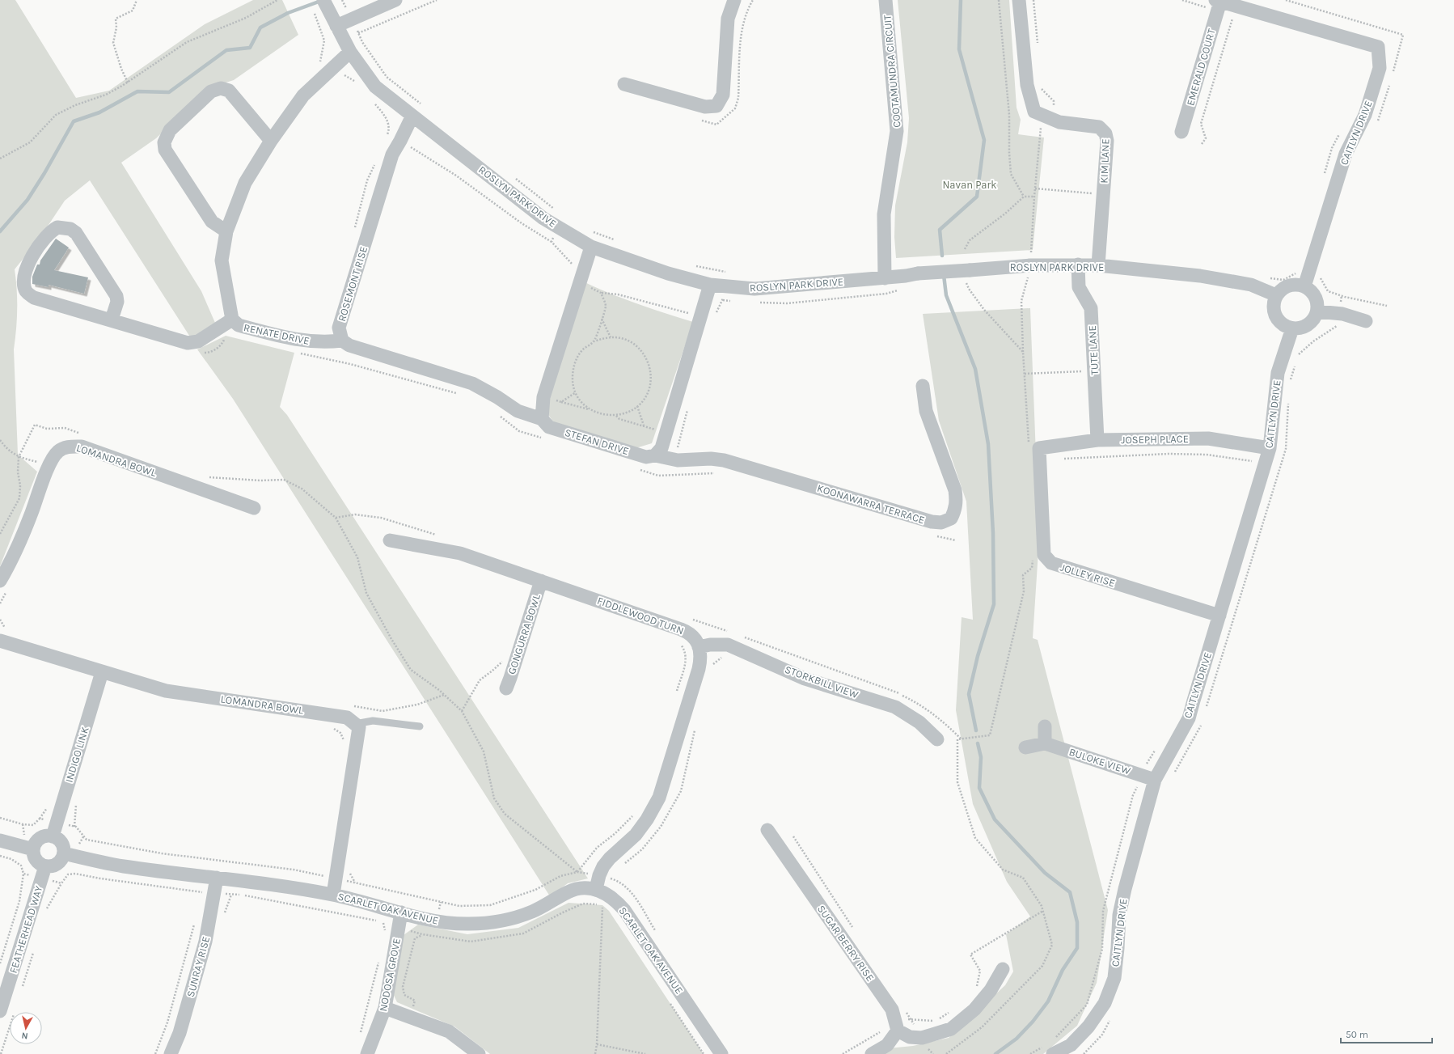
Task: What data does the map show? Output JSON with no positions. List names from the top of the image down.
{
  "streets": {
    "street": [
      "EMERALD COURT",
      "COOTAMUNDRA CIRCUIT",
      "CAITLYN DRIVE",
      "KIM LANE",
      "ROSLYN PARK DRIVE",
      "ROSEMONT RISE",
      "RENATE DRIVE",
      "TUTE LANE",
      "JOSEPH PLACE",
      "STEFAN DRIVE",
      "LOMANDRA BOWL",
      "KOONAWARRA TERRACE",
      "JOLLEY RISE",
      "FIDDLEWOOD TURN",
      "GONGURRA BOWL",
      "STORKBILL VIEW",
      "INDIGO LINK",
      "BULOKE VIEW",
      "SCARLET OAK AVENUE",
      "FEATHERHEAD WAY",
      "SUGAR BERRY RISE",
      "SUNRAY RISE",
      "NODOSA GROVE"
    ]
  },
  "crossings": [
    ["EMERALD COURT", "CAITLYN DRIVE"],
    ["COOTAMUNDRA CIRCUIT", "ROSLYN PARK DRIVE"],
    ["CAITLYN DRIVE", "ROSLYN PARK DRIVE"],
    ["CAITLYN DRIVE", "JOSEPH PLACE"],
    ["CAITLYN DRIVE", "JOLLEY RISE"],
    ["CAITLYN DRIVE", "BULOKE VIEW"],
    ["KIM LANE", "ROSLYN PARK DRIVE"],
    ["ROSLYN PARK DRIVE", "ROSEMONT RISE"],
    ["ROSLYN PARK DRIVE", "TUTE LANE"],
    ["ROSEMONT RISE", "RENATE DRIVE"],
    ["TUTE LANE", "JOSEPH PLACE"],
    ["JOSEPH PLACE", "JOLLEY RISE"],
    ["STEFAN DRIVE", "KOONAWARRA TERRACE"],
    ["LOMANDRA BOWL", "INDIGO LINK"],
    ["FIDDLEWOOD TURN", "GONGURRA BOWL"],
    ["FIDDLEWOOD TURN", "STORKBILL VIEW"],
    ["FIDDLEWOOD TURN", "SCARLET OAK AVENUE"],
    ["INDIGO LINK", "SCARLET OAK AVENUE"],
    ["INDIGO LINK", "FEATHERHEAD WAY"],
    ["SCARLET OAK AVENUE", "FEATHERHEAD WAY"],
    ["SCARLET OAK AVENUE", "SUNRAY RISE"],
    ["SCARLET OAK AVENUE", "NODOSA GROVE"]
  ],
  "parks": ["Navan Park"],
  "scale_bar": "50 m",
  "north": "bottom"
}
